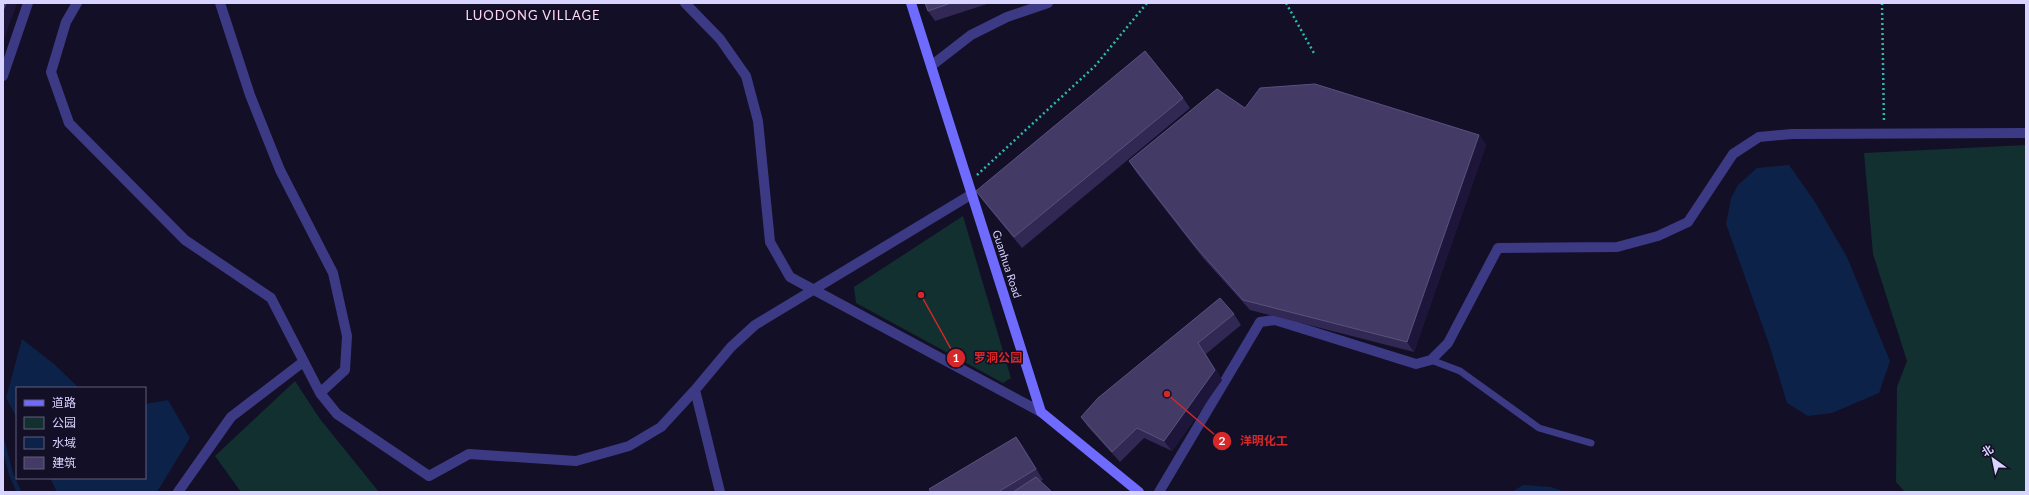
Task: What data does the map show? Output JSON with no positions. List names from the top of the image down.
{
  "streets": {
    "main road": ["Guanhua Road"]
  },
  "districts": ["LUODONG VILLAGE"],
  "places": ["罗洞公园", "洋明化工"],
  "legend": [
    "道路",
    "公园",
    "水域",
    "建筑"
  ],
  "north": "top left"
}
